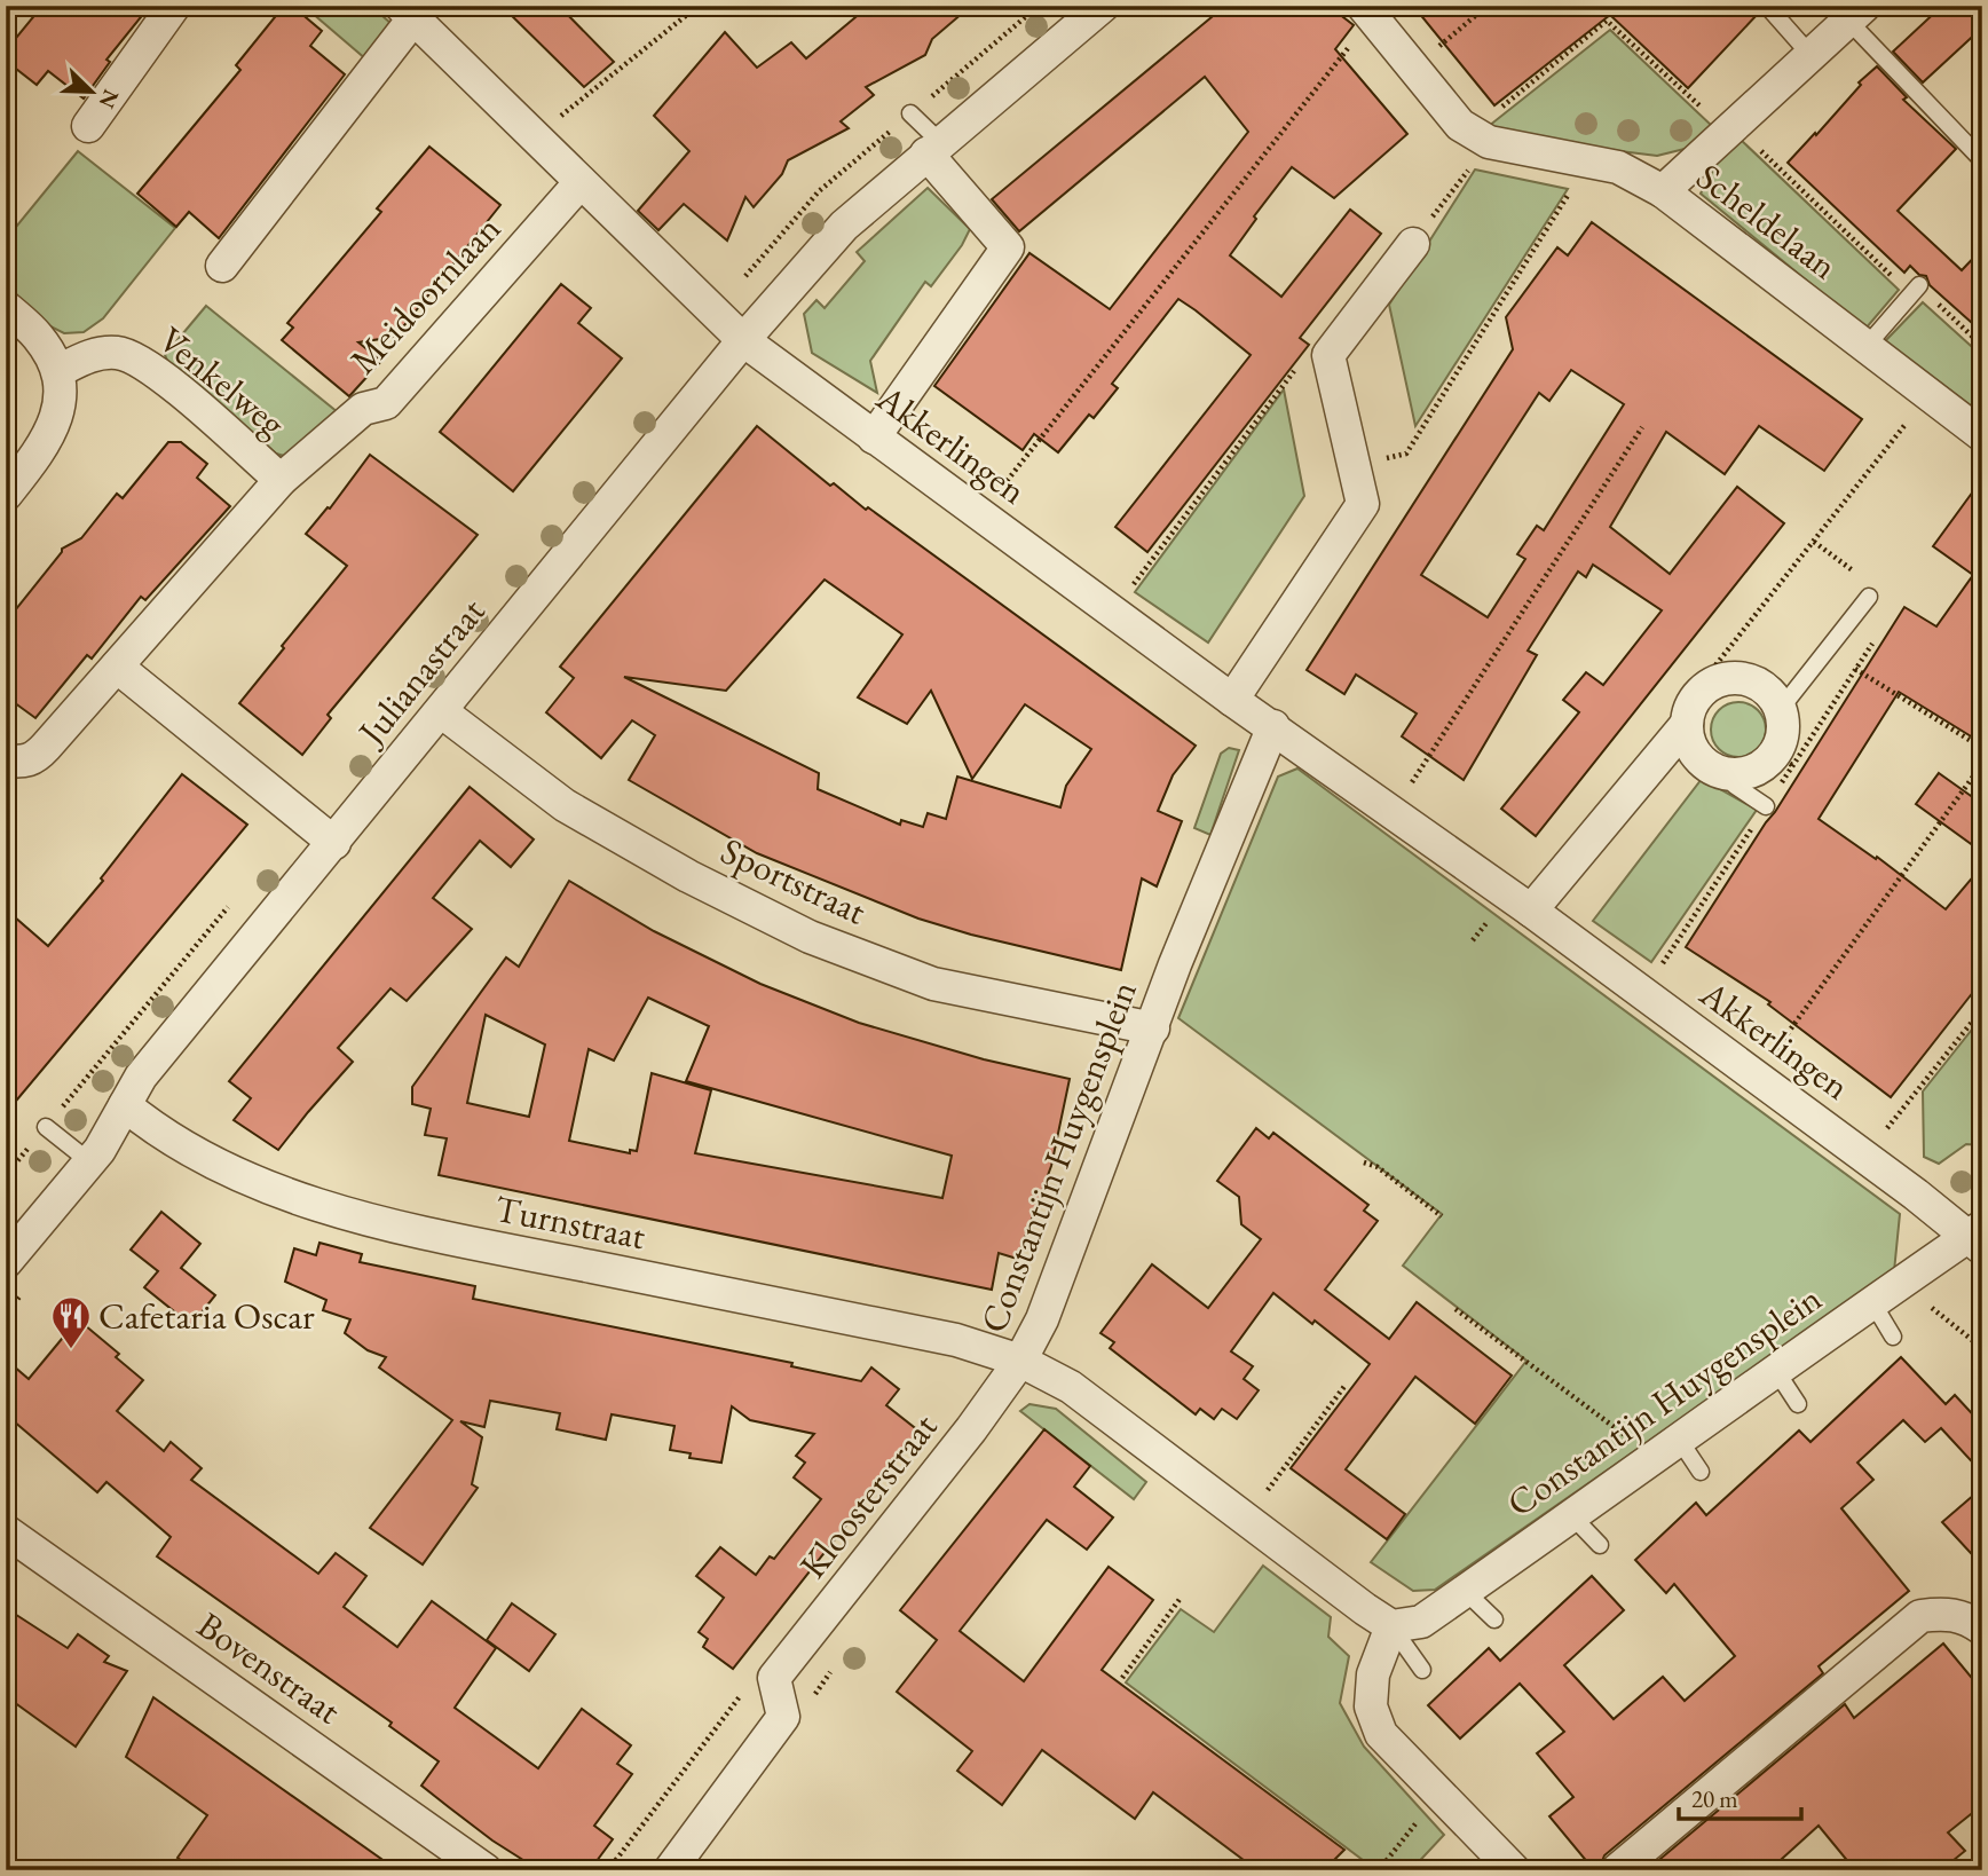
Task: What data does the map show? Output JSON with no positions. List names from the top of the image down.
{
  "streets": {
    "street": [
      "Scheldelaan",
      "Meidoornlaan",
      "Venkelweg",
      "Akkerlingen",
      "Julianastraat",
      "Sportstraat",
      "Constantijn Huygensplein",
      "Turnstraat",
      "Kloosterstraat",
      "Bovenstraat"
    ]
  },
  "crossings": [
    ["Meidoornlaan", "Venkelweg"],
    ["Akkerlingen", "Julianastraat"],
    ["Akkerlingen", "Constantijn Huygensplein"],
    ["Julianastraat", "Sportstraat"],
    ["Julianastraat", "Turnstraat"],
    ["Sportstraat", "Constantijn Huygensplein"],
    ["Constantijn Huygensplein", "Turnstraat"],
    ["Constantijn Huygensplein", "Kloosterstraat"],
    ["Turnstraat", "Kloosterstraat"]
  ],
  "places": {
    "restaurant": ["Cafetaria Oscar"]
  },
  "scale_bar": "20 m",
  "north": "bottom right"
}
